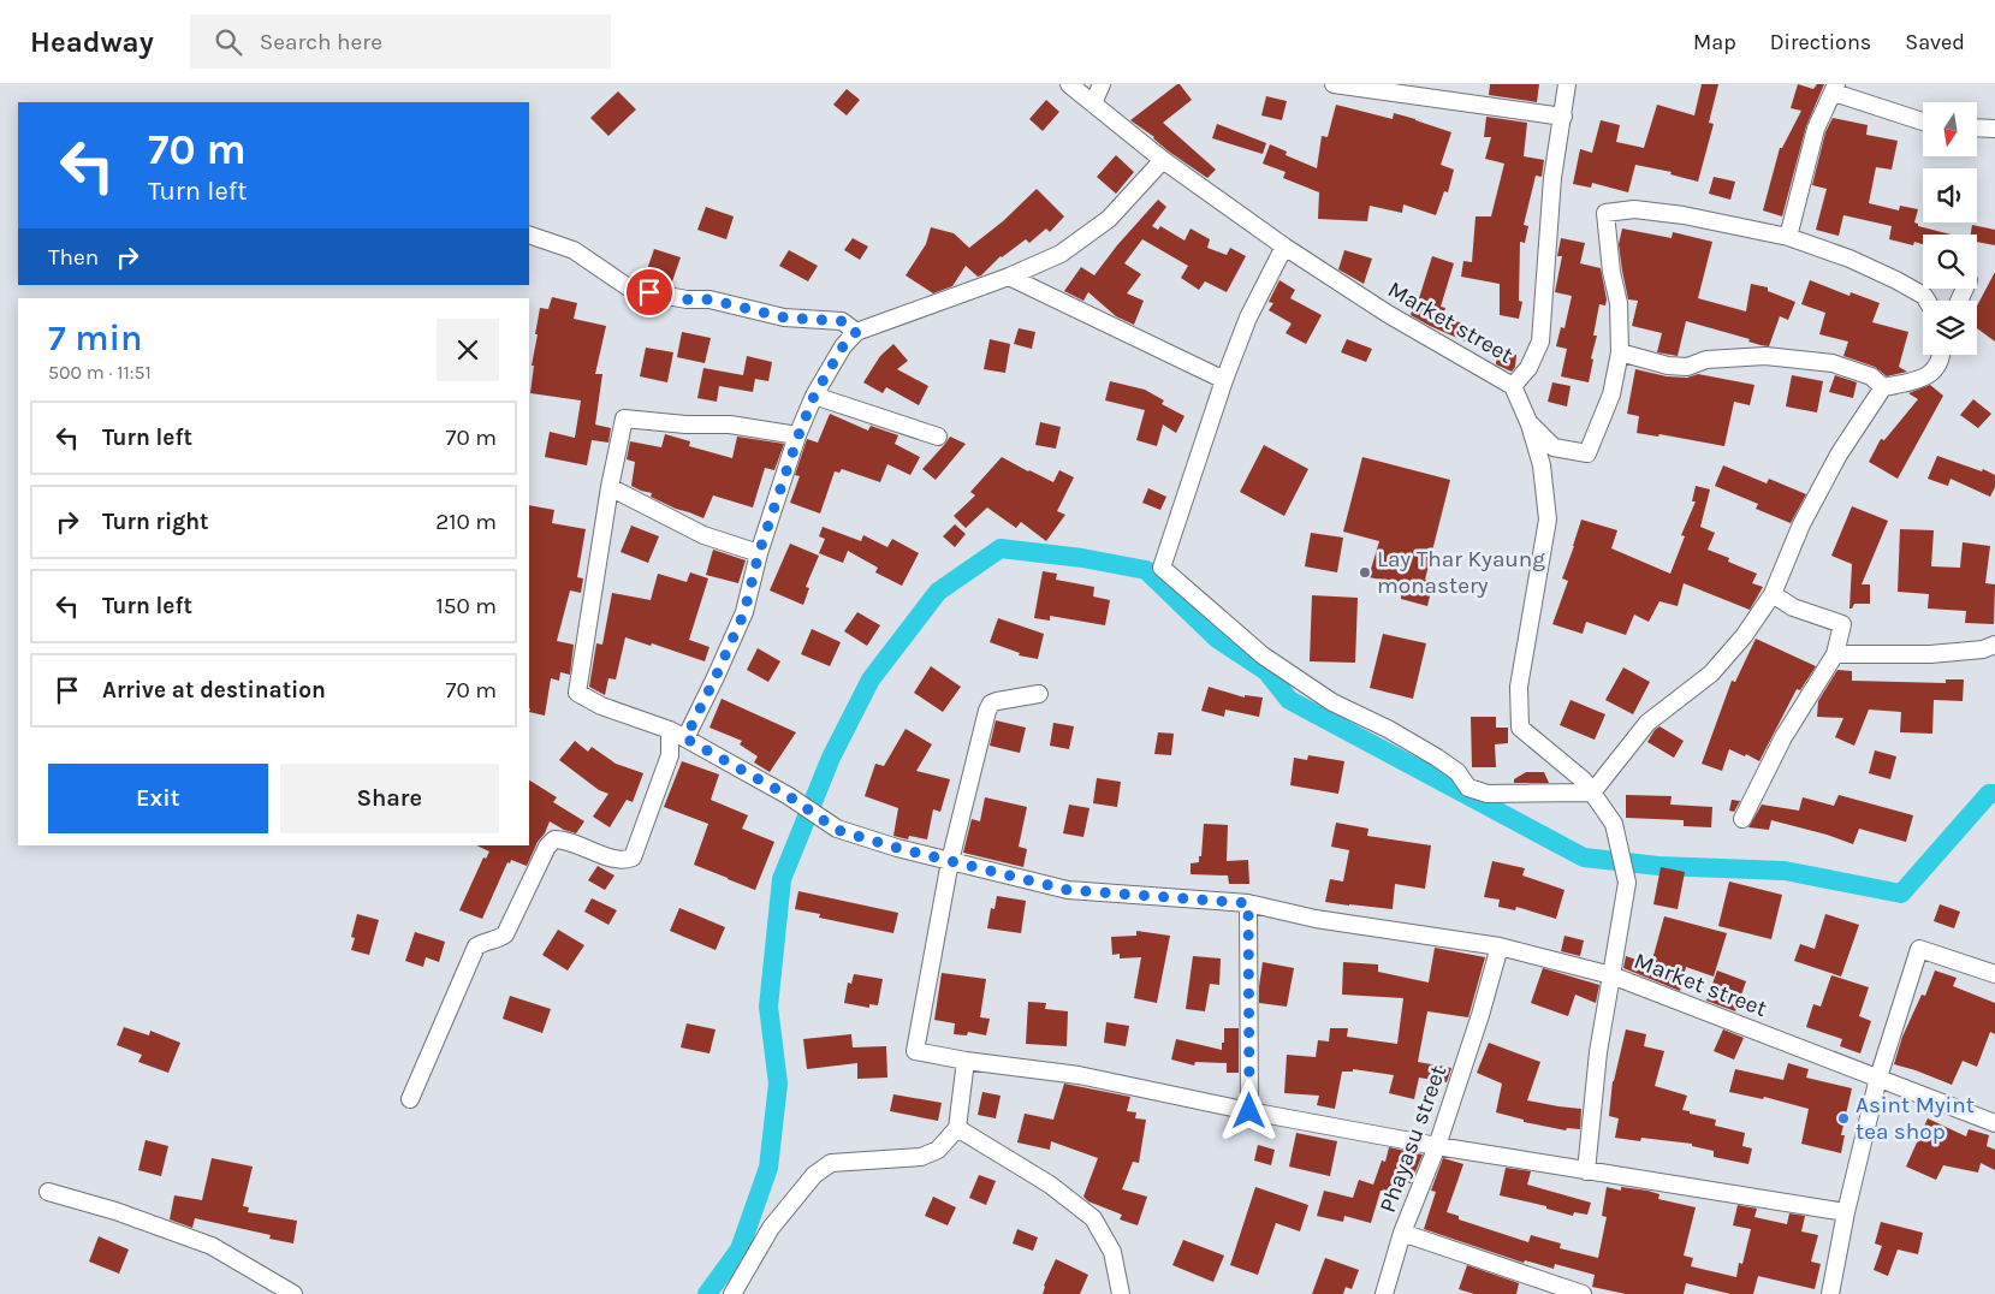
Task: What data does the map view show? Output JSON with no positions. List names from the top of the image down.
{
  "streets": {
    "street": ["Market street", "Phayasu street"]
  },
  "places": ["Lay Thar Kyaung monastery", "Asint Myint tea shop"],
  "north": "bottom",
  "page": {
    "header": "Headway",
    "search": "Search here",
    "nav": ["Map", "Directions", "Saved"],
    "turn": ["70 m", "Turn left"],
    "then": "Then",
    "heading": ["7 min", "500 m · 11:51"],
    "list": [
      {
        "name": "Turn left",
        "value": "70 m"
      },
      {
        "name": "Turn right",
        "value": "210 m"
      },
      {
        "name": "Turn left",
        "value": "150 m"
      },
      {
        "name": "Arrive at destination",
        "value": "70 m"
      }
    ],
    "buttons": ["Exit", "Share"]
  }
}
